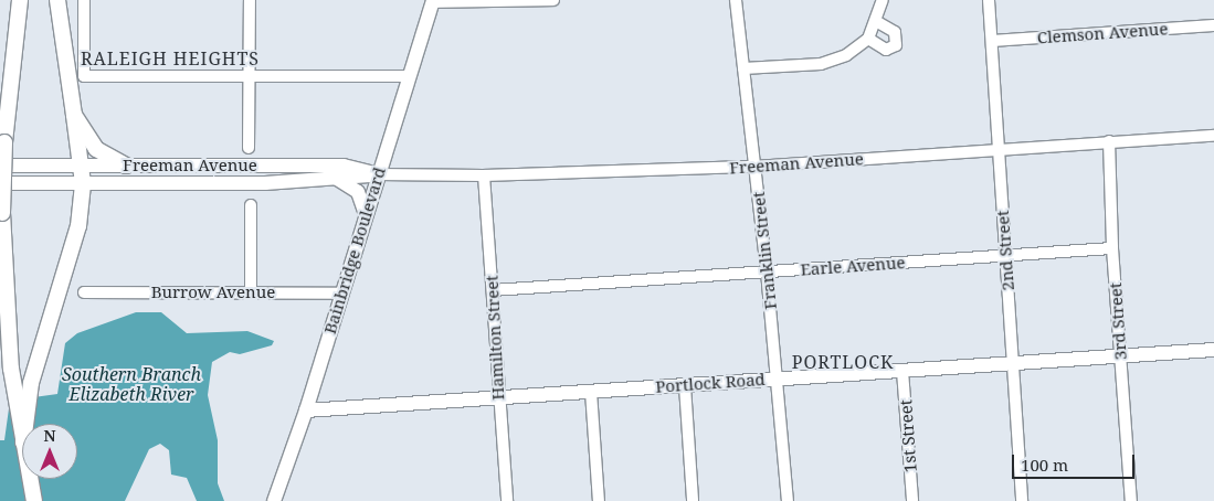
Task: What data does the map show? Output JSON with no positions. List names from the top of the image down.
{
  "streets": {
    "main road": ["Freeman Avenue", "Bainbridge Boulevard", "Portlock Road"],
    "street": [
      "Clemson Avenue",
      "Franklin Street",
      "2nd Street",
      "Earle Avenue",
      "Burrow Avenue",
      "3rd Street",
      "Hamilton Street",
      "1st Street"
    ]
  },
  "crossings": [
    ["Clemson Avenue", "2nd Street"],
    ["Freeman Avenue", "Bainbridge Boulevard"],
    ["Freeman Avenue", "Franklin Street"],
    ["Freeman Avenue", "2nd Street"],
    ["Freeman Avenue", "3rd Street"],
    ["Freeman Avenue", "Hamilton Street"],
    ["Bainbridge Boulevard", "Burrow Avenue"],
    ["Bainbridge Boulevard", "Portlock Road"],
    ["Franklin Street", "Earle Avenue"],
    ["Franklin Street", "Portlock Road"],
    ["2nd Street", "Earle Avenue"],
    ["2nd Street", "Portlock Road"],
    ["Earle Avenue", "3rd Street"],
    ["Earle Avenue", "Hamilton Street"],
    ["3rd Street", "Portlock Road"],
    ["Hamilton Street", "Portlock Road"],
    ["Portlock Road", "1st Street"]
  ],
  "districts": ["RALEIGH HEIGHTS", "PORTLOCK"],
  "water": ["Southern Branch Elizabeth River"],
  "scale_bar": "100 m",
  "north": "top"
}
